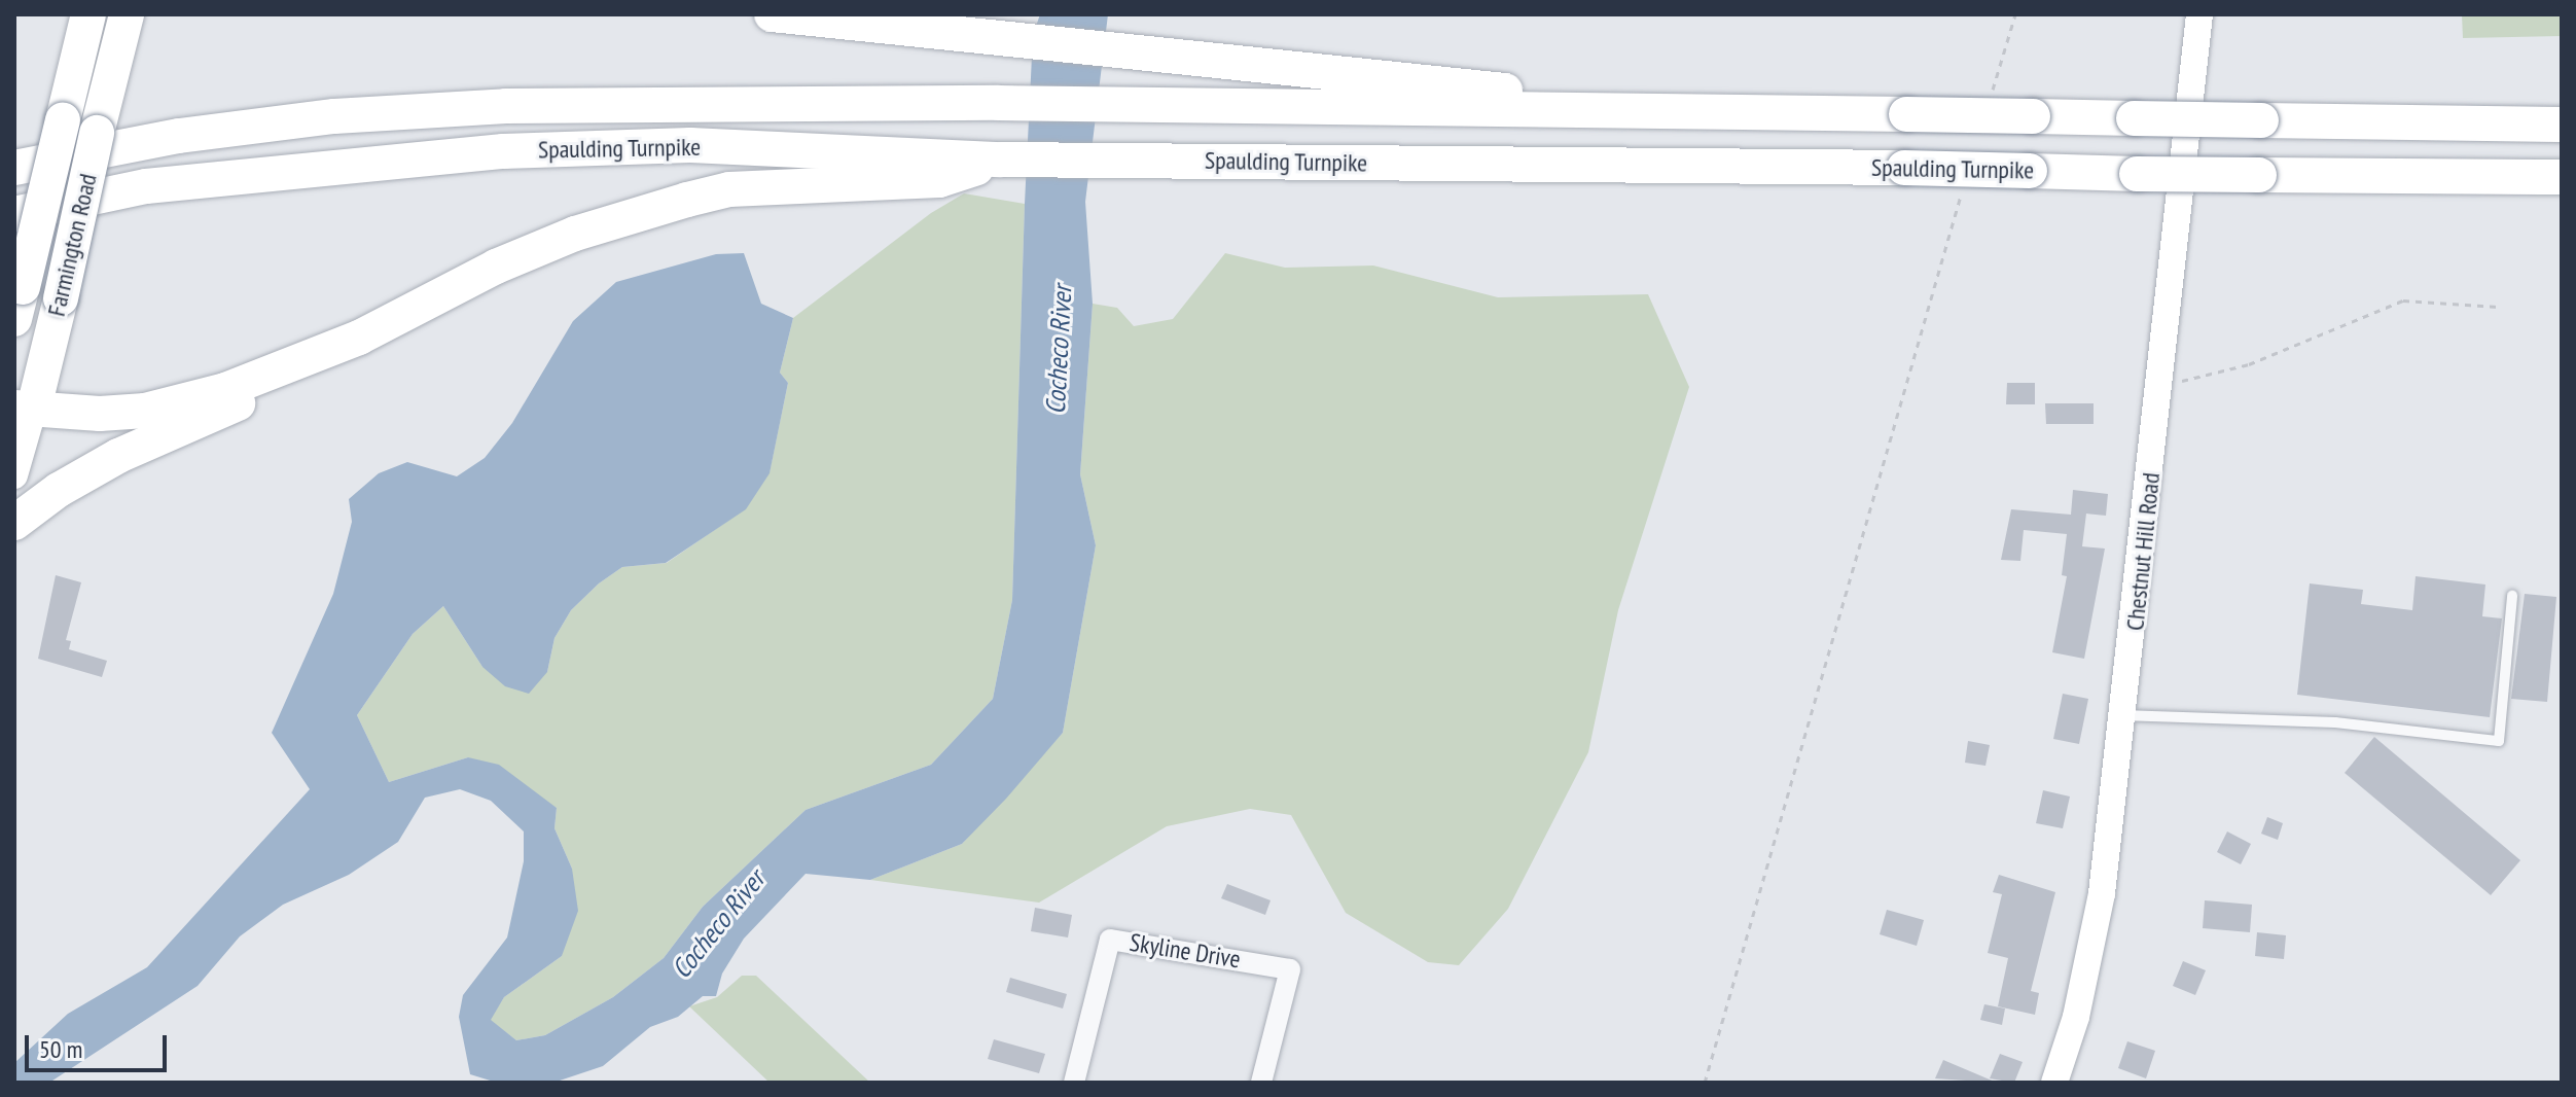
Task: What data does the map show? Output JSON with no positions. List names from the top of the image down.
{
  "streets": {
    "highway": ["Spaulding Turnpike", "Farmington Road"],
    "street": ["Chestnut Hill Road", "Skyline Drive"]
  },
  "water": ["Cocheco River"],
  "scale_bar": "50 m"
}
